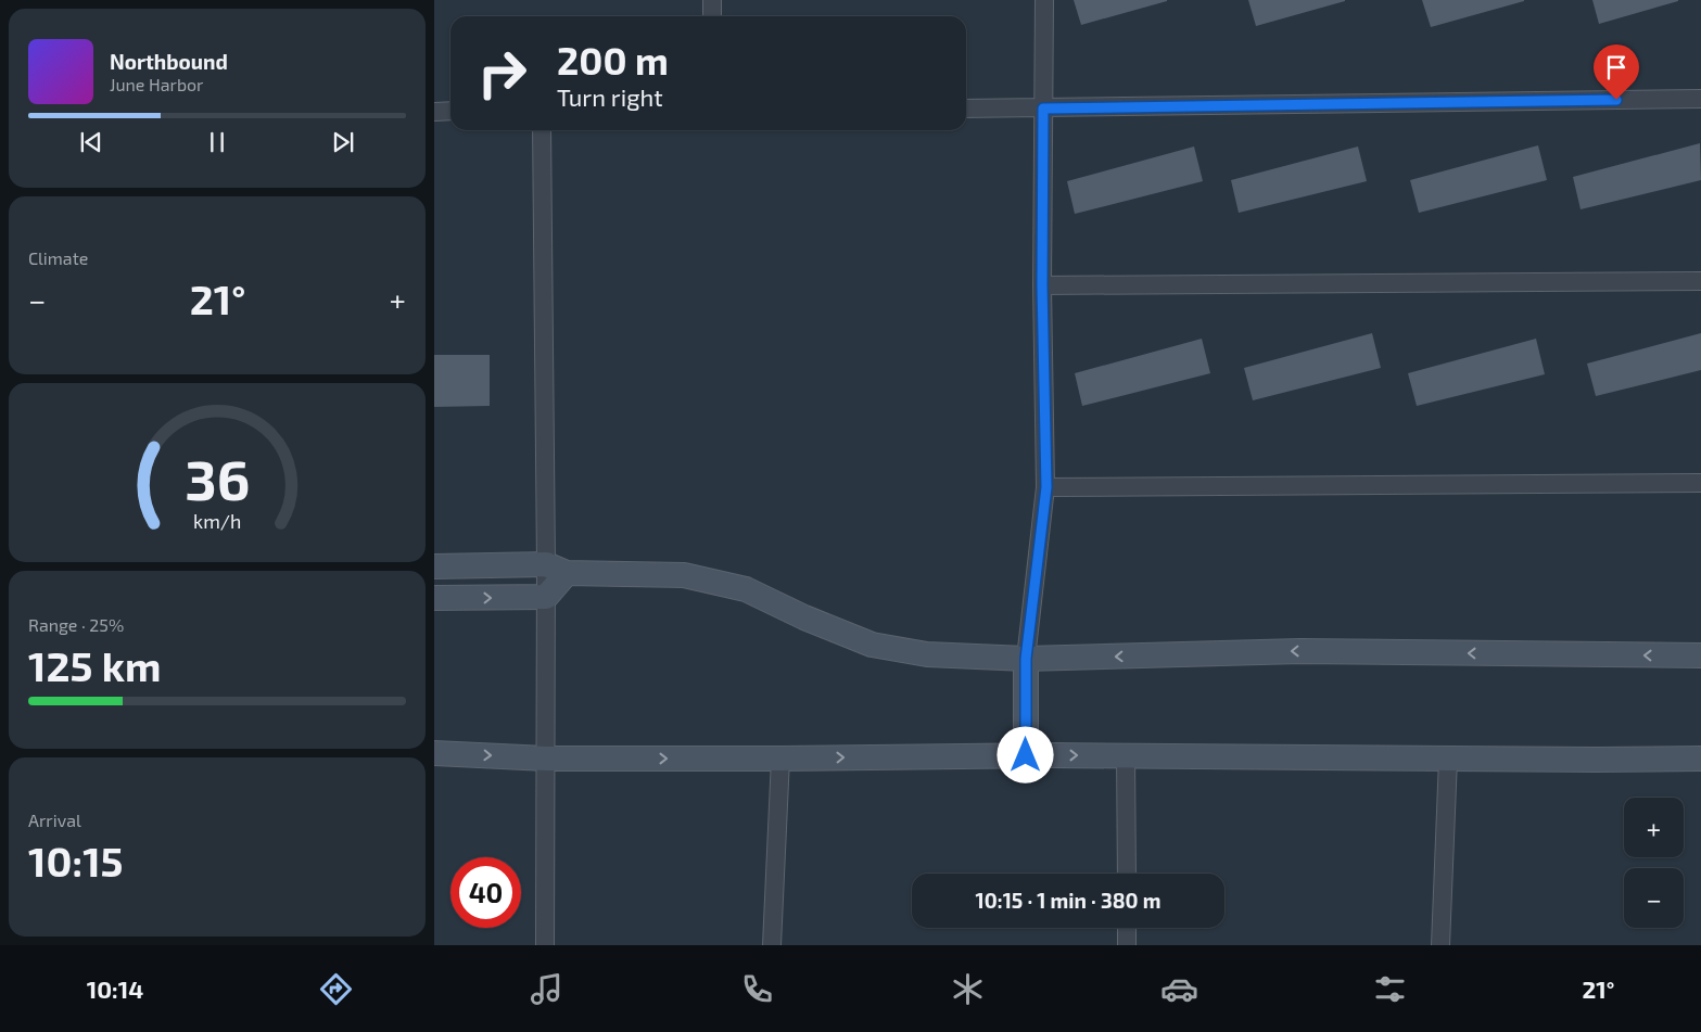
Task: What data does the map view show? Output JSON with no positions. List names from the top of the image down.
{
  "page": {
    "turn": ["200 m", "Turn right"],
    "song": ["Northbound", "June Harbor"],
    "tile": [
      "Climate",
      ["Range · 25%", "125 km"],
      ["Arrival", "10:15"]
    ],
    "heat": ["−", "21°", "+"],
    "map_buttons": ["+", "−"],
    "limit": "40",
    "trip": "10:15 · 1 min · 380 m",
    "tabs": ["10:14", "21°"],
    "gauge": ["36", "km/h"]
  }
}
